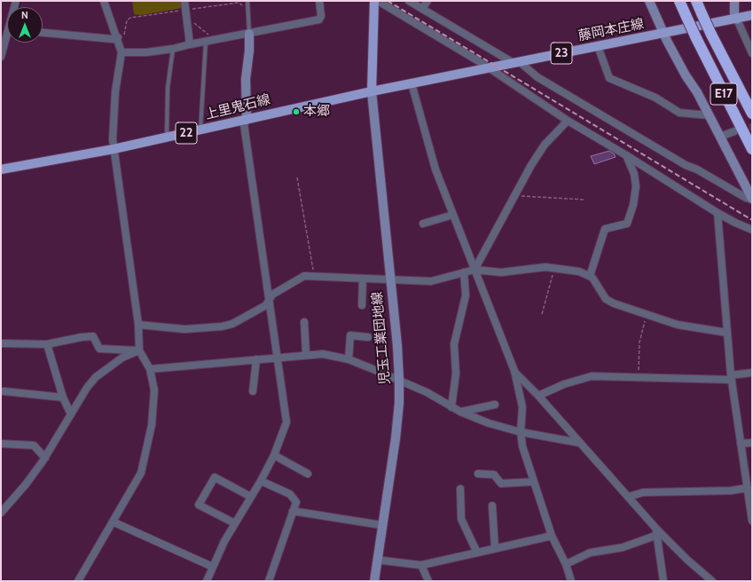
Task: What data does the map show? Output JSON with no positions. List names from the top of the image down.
{
  "streets": {
    "highway": ["E17"],
    "main road": [
      "藤岡本庄線",
      "23",
      "上里鬼石線",
      "22"
    ],
    "street": ["児玉工業団地線"]
  },
  "crossings": [
    ["藤岡本庄線", "上里鬼石線"],
    ["藤岡本庄線", "児玉工業団地線"],
    ["上里鬼石線", "児玉工業団地線"]
  ],
  "places": ["本郷"],
  "north": "top"
}
